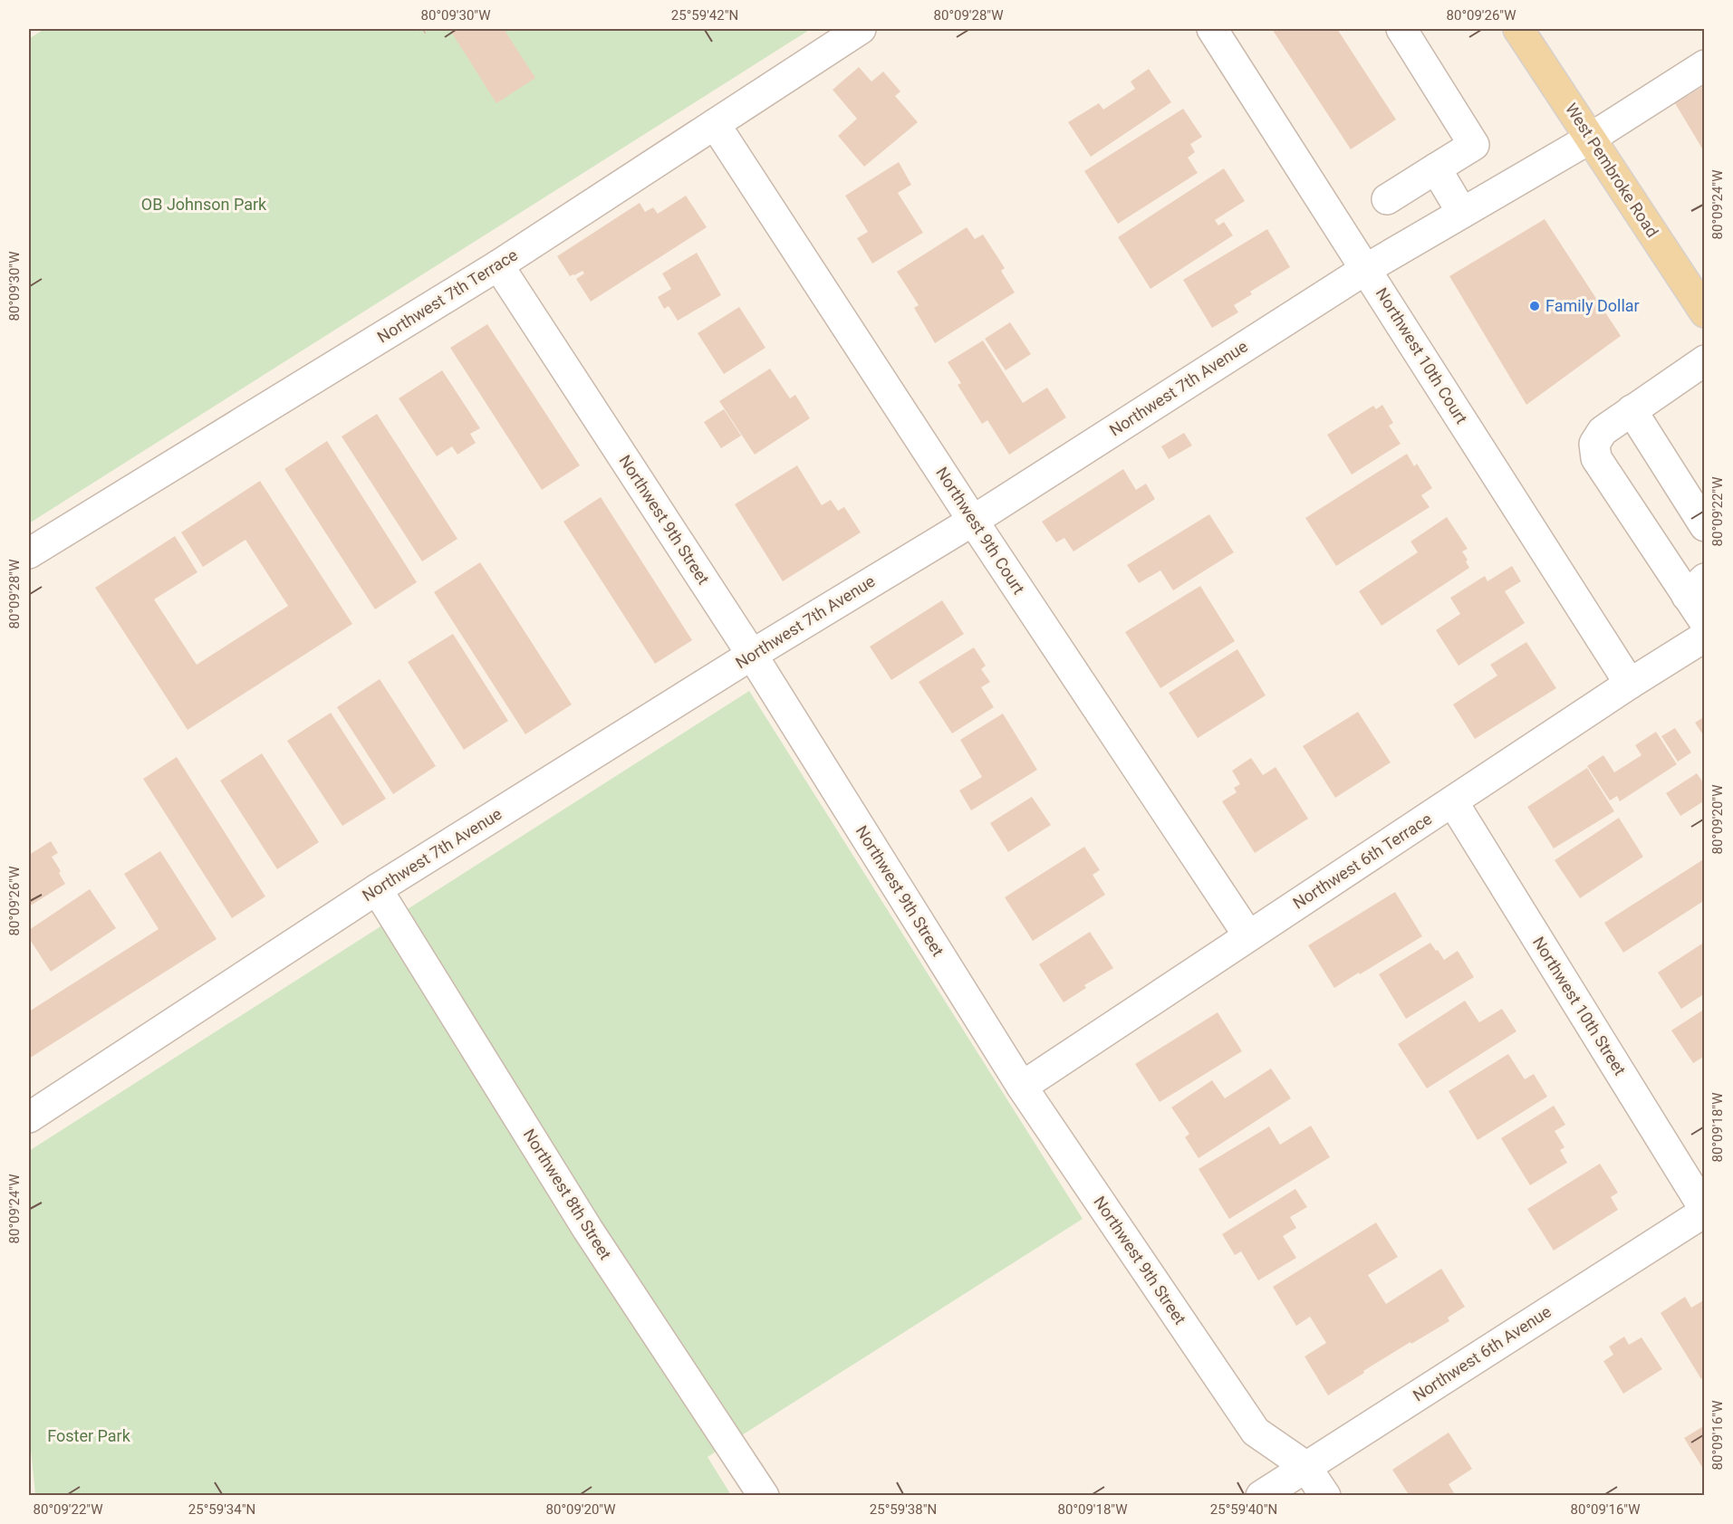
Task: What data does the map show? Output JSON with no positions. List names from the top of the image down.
{
  "streets": {
    "main road": ["West Pembroke Road"],
    "street": [
      "Northwest 7th Terrace",
      "Northwest 10th Court",
      "Northwest 7th Avenue",
      "Northwest 9th Street",
      "Northwest 9th Court",
      "Northwest 6th Terrace",
      "Northwest 10th Street",
      "Northwest 8th Street",
      "Northwest 6th Avenue"
    ]
  },
  "crossings": [
    ["West Pembroke Road", "Northwest 7th Avenue"],
    ["Northwest 7th Terrace", "Northwest 9th Street"],
    ["Northwest 7th Terrace", "Northwest 9th Court"],
    ["Northwest 10th Court", "Northwest 7th Avenue"],
    ["Northwest 10th Court", "Northwest 6th Terrace"],
    ["Northwest 7th Avenue", "Northwest 9th Street"],
    ["Northwest 7th Avenue", "Northwest 9th Court"],
    ["Northwest 7th Avenue", "Northwest 8th Street"],
    ["Northwest 9th Street", "Northwest 6th Terrace"],
    ["Northwest 9th Street", "Northwest 6th Avenue"],
    ["Northwest 9th Court", "Northwest 6th Terrace"],
    ["Northwest 6th Terrace", "Northwest 10th Street"],
    ["Northwest 10th Street", "Northwest 6th Avenue"]
  ],
  "parks": ["OB Johnson Park", "Foster Park"],
  "places": ["Family Dollar"],
  "coordinates": [
    "80°09'30\"W",
    "25°59'42\"N",
    "80°09'28\"W",
    "80°09'26\"W",
    "80°09'24\"W",
    "80°09'22\"W",
    "80°09'20\"W",
    "80°09'18\"W",
    "80°09'16\"W",
    "25°59'34\"N",
    "25°59'38\"N",
    "25°59'40\"N"
  ]
}
